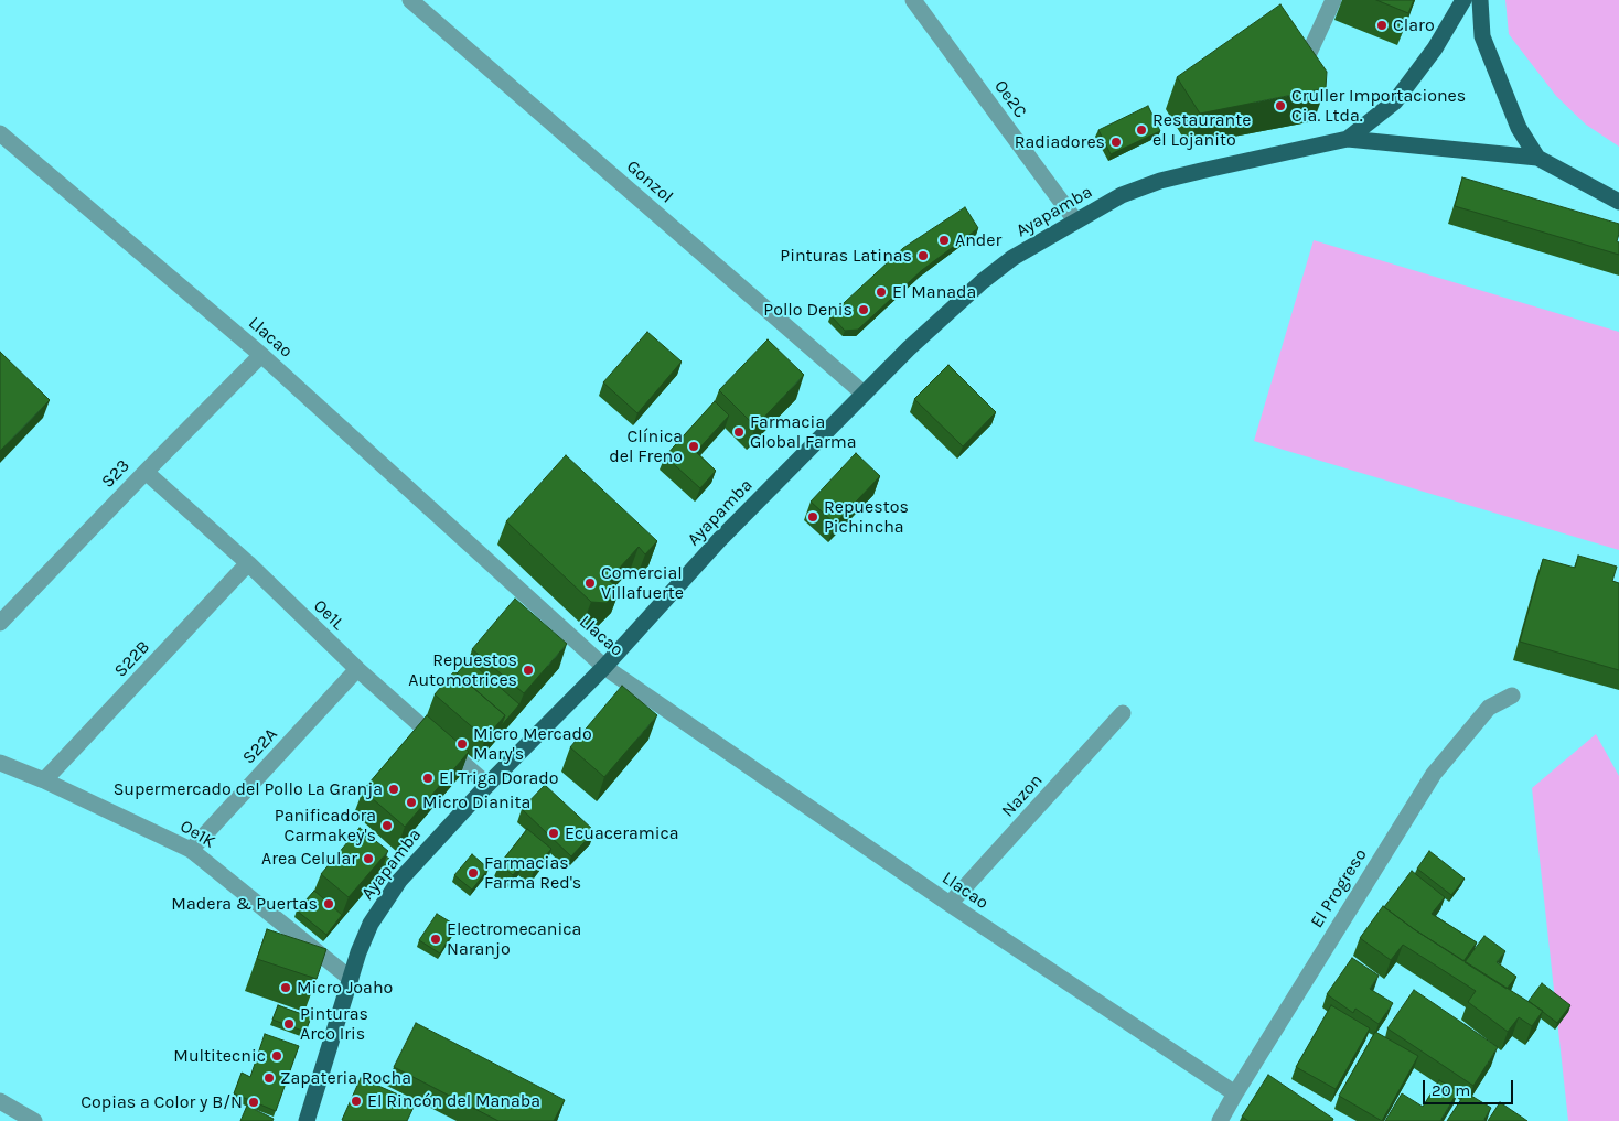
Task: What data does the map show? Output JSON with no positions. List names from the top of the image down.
{
  "streets": {
    "main road": ["Ayapamba"],
    "street": [
      "Oe2C",
      "Gonzol",
      "Llacao",
      "S23",
      "Oe1L",
      "S22B",
      "S22A",
      "Nazon",
      "Oe1K",
      "El Progreso"
    ]
  },
  "crossings": [
    ["Oe2C", "Ayapamba"],
    ["Gonzol", "Ayapamba"],
    ["Ayapamba", "Llacao"],
    ["Ayapamba", "Oe1L"],
    ["Ayapamba", "Oe1K"],
    ["Llacao", "S23"],
    ["Llacao", "Nazon"],
    ["Llacao", "El Progreso"],
    ["S23", "Oe1L"],
    ["Oe1L", "S22B"],
    ["Oe1L", "S22A"],
    ["S22B", "Oe1K"],
    ["S22A", "Oe1K"]
  ],
  "places": [
    "Claro",
    "Cruller Importaciones Cia. Ltda.",
    "Restaurante el Lojanito",
    "Radiadores",
    "Ander",
    "Pinturas Latinas",
    "El Manada",
    "Pollo Denis",
    "Farmacia Global Farma",
    "Clínica del Freno",
    "Repuestos Pichincha",
    "Comercial Villafuerte",
    "Repuestos Automotrices",
    "Micro Mercado Mary's",
    "El Triga Dorado",
    "Supermercado del Pollo La Granja",
    "Micro Dianita",
    "Panificadora Carmakey's",
    "Ecuaceramica",
    "Area Celular",
    "Farmacias Farma Red's",
    "Madera & Puertas",
    "Electromecanica Naranjo",
    "Micro Joaho",
    "Pinturas Arco Iris",
    "Multitecnic",
    "Zapateria Rocha",
    "El Rincón del Manaba",
    "Copias a Color y B/N"
  ],
  "scale_bar": "20 m"
}
